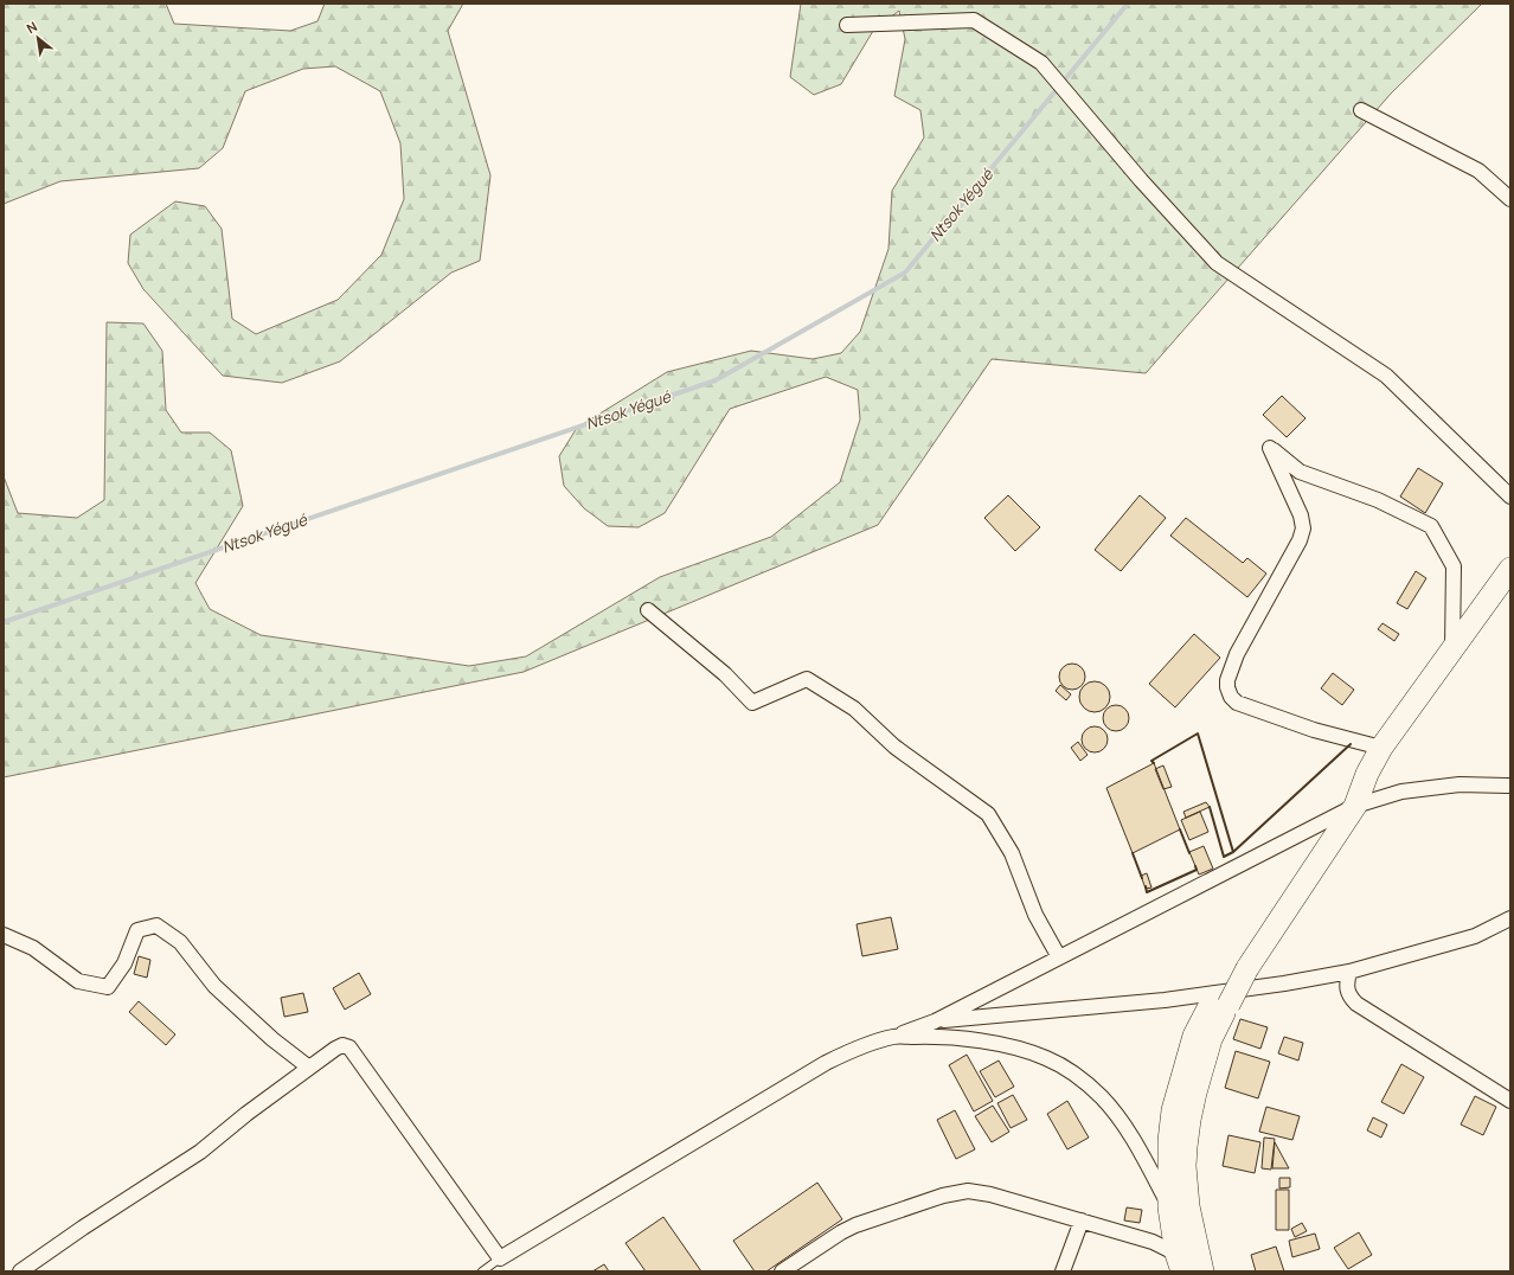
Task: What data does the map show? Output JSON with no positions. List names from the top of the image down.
{
  "water": ["Ntsok Yégué"],
  "north": "top left"
}
